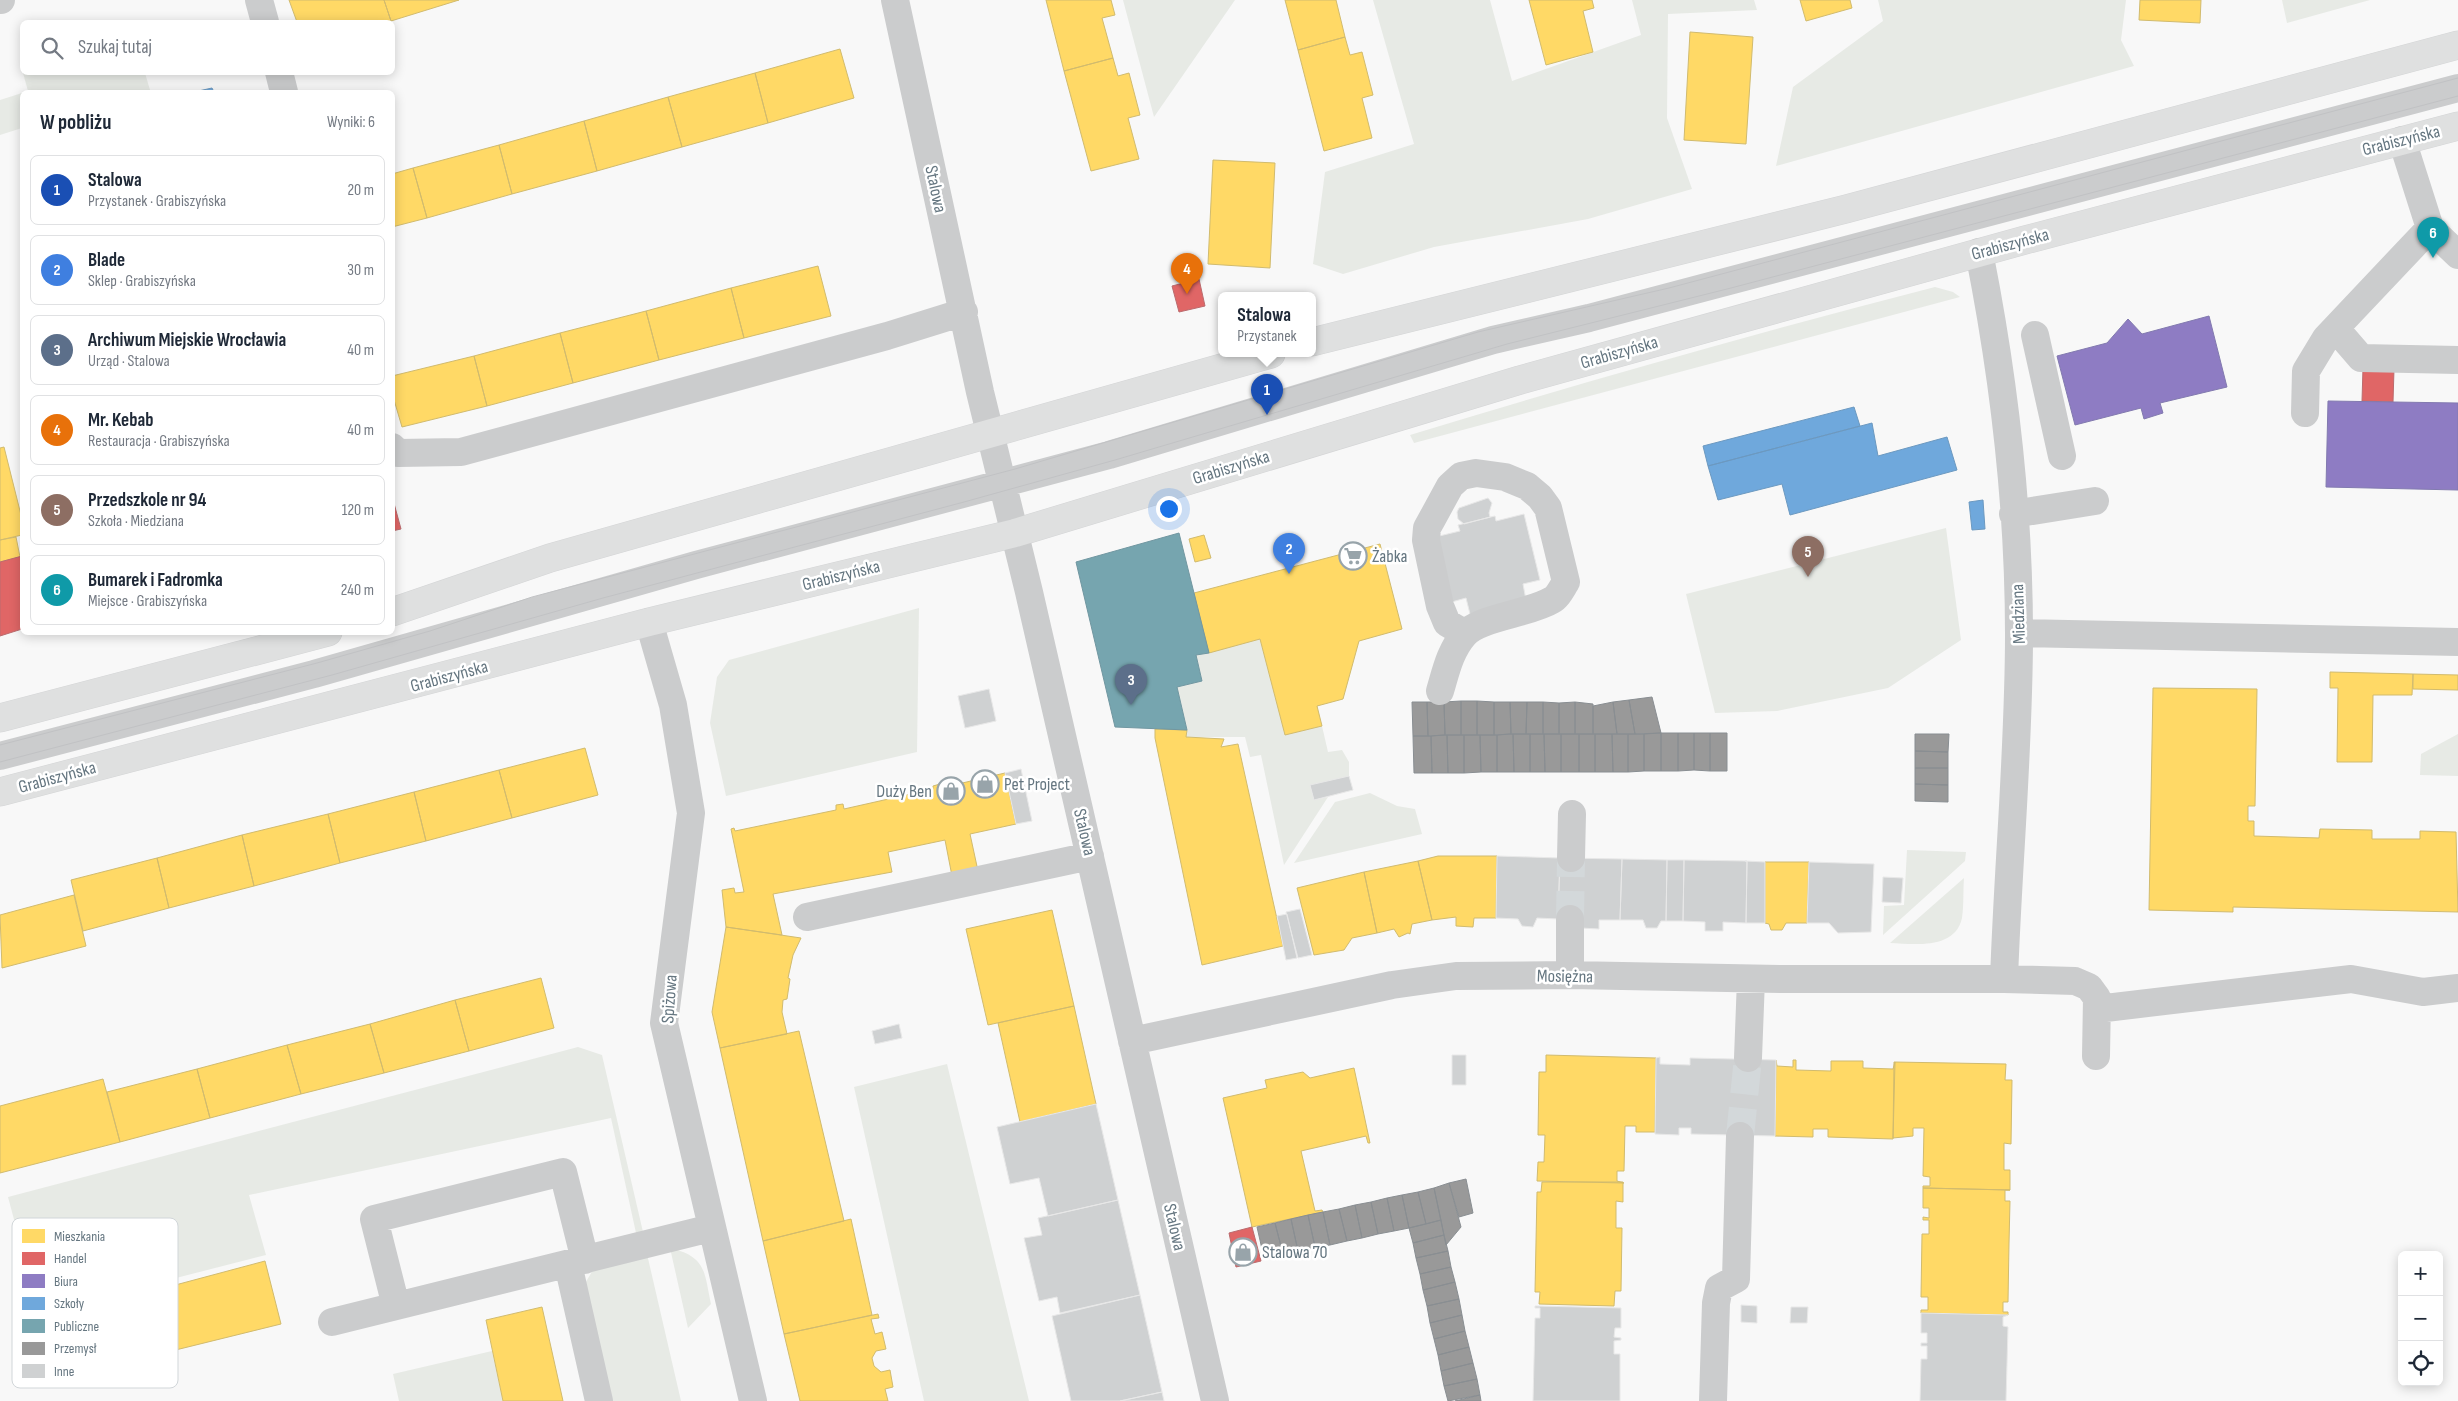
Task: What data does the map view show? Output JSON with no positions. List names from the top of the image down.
{
  "streets": {
    "main road": ["Grabiszyńska"],
    "street": [
      "Stalowa",
      "Miedziana",
      "Mosiężna",
      "Spiżowa"
    ]
  },
  "crossings": [
    ["Grabiszyńska", "Stalowa"],
    ["Grabiszyńska", "Miedziana"],
    ["Grabiszyńska", "Spiżowa"],
    ["Stalowa", "Mosiężna"],
    ["Miedziana", "Mosiężna"]
  ],
  "places": {
    "supermarket": ["Żabka"],
    "shop": ["Pet Project", "Duży Ben", "Stalowa 70"]
  },
  "legend": [
    "Mieszkania",
    "Handel",
    "Biura",
    "Szkoły",
    "Publiczne",
    "Przemysł",
    "Inne"
  ],
  "page": {
    "search": "Szukaj tutaj",
    "heading": ["W pobliżu", "Wyniki: 6"],
    "list": [
      {
        "mark": "1",
        "name": "Stalowa",
        "note": "Przystanek · Grabiszyńska",
        "value": "20 m"
      },
      {
        "mark": "2",
        "name": "Blade",
        "note": "Sklep · Grabiszyńska",
        "value": "30 m"
      },
      {
        "mark": "3",
        "name": "Archiwum Miejskie Wrocławia",
        "note": "Urząd · Stalowa",
        "value": "40 m"
      },
      {
        "mark": "4",
        "name": "Mr. Kebab",
        "note": "Restauracja · Grabiszyńska",
        "value": "40 m"
      },
      {
        "mark": "5",
        "name": "Przedszkole nr 94",
        "note": "Szkoła · Miedziana",
        "value": "120 m"
      },
      {
        "mark": "6",
        "name": "Bumarek i Fadromka",
        "note": "Miejsce · Grabiszyńska",
        "value": "240 m"
      }
    ],
    "pins": [
      "6",
      "4",
      "1",
      "2",
      "5",
      "3"
    ],
    "popup": ["Stalowa", "Przystanek"],
    "map_buttons": ["+", "−"]
  }
}
